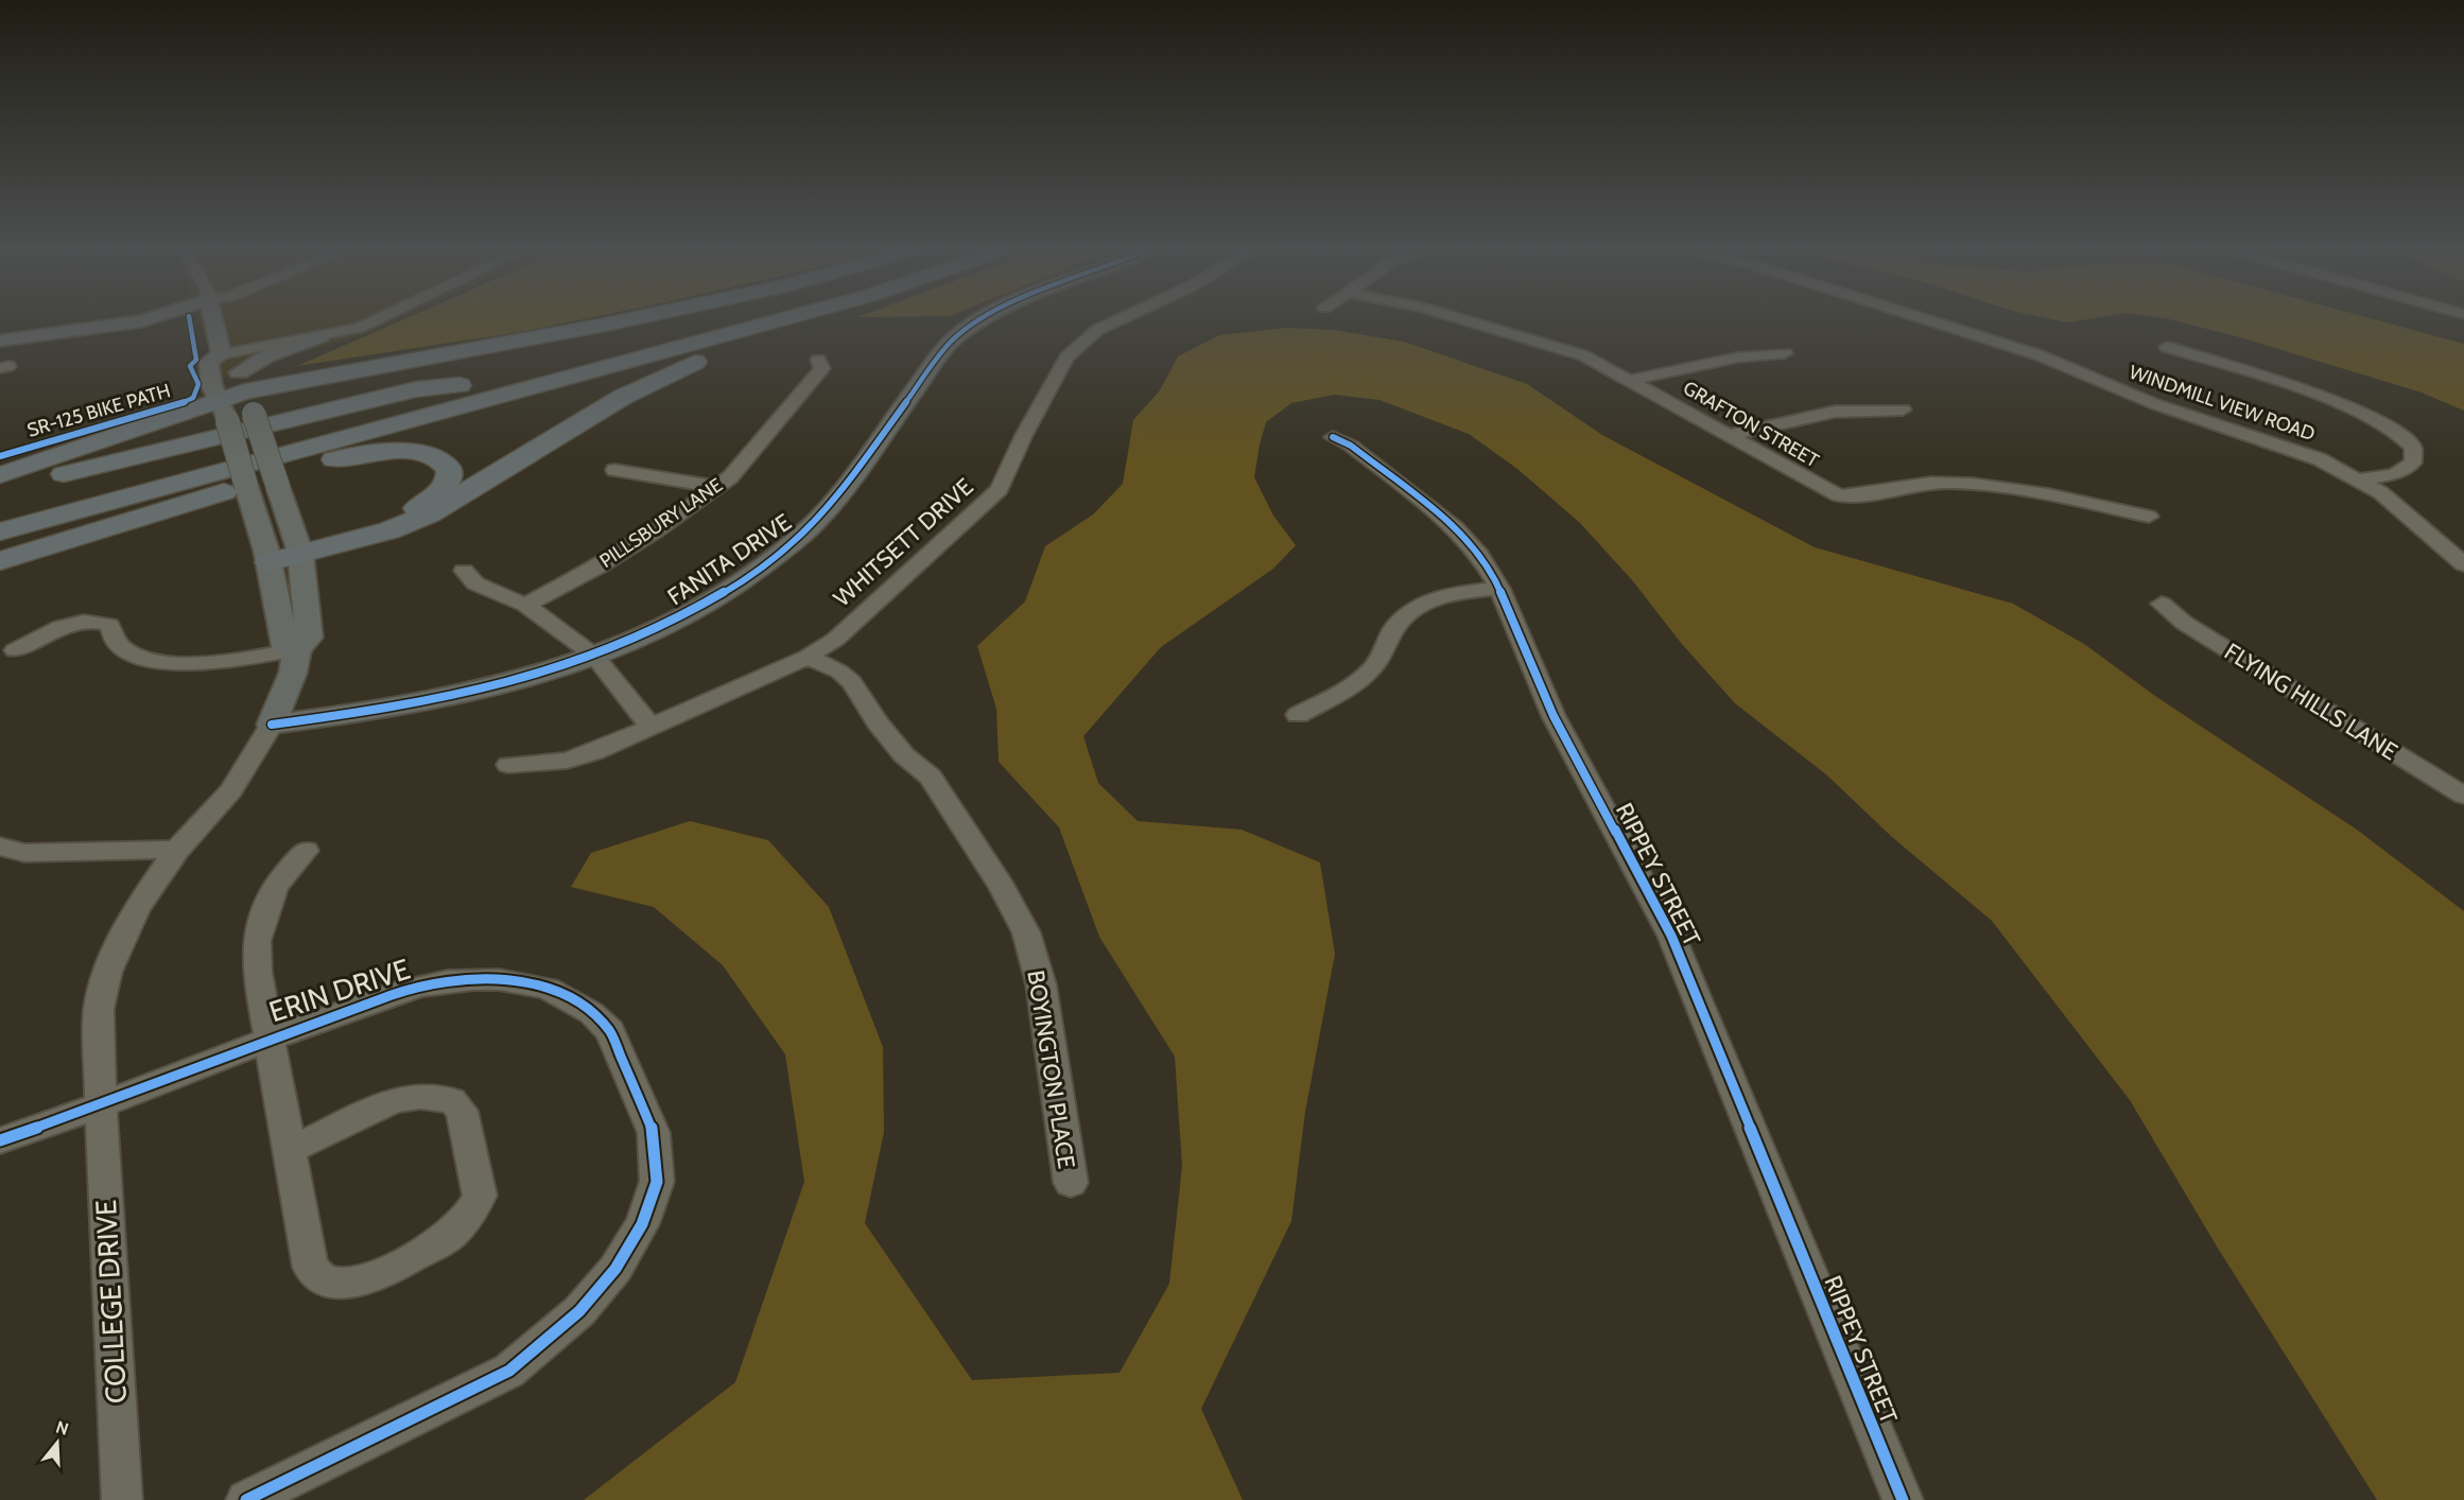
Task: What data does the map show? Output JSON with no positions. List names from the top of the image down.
{
  "streets": {
    "main road": ["FANITA DRIVE"],
    "street": [
      "WINDMILL VIEW ROAD",
      "GRAFTON STREET",
      "PILLSBURY LANE",
      "WHITSETT DRIVE",
      "FLYING HILLS LANE",
      "RIPPEY STREET",
      "ERIN DRIVE",
      "BOYINGTON PLACE",
      "COLLEGE DRIVE"
    ],
    "cycle path": ["SR-125 BIKE PATH"]
  },
  "crossings": [
    ["WHITSETT DRIVE", "BOYINGTON PLACE"],
    ["FANITA DRIVE", "COLLEGE DRIVE"],
    ["ERIN DRIVE", "COLLEGE DRIVE"]
  ],
  "north": "top"
}
